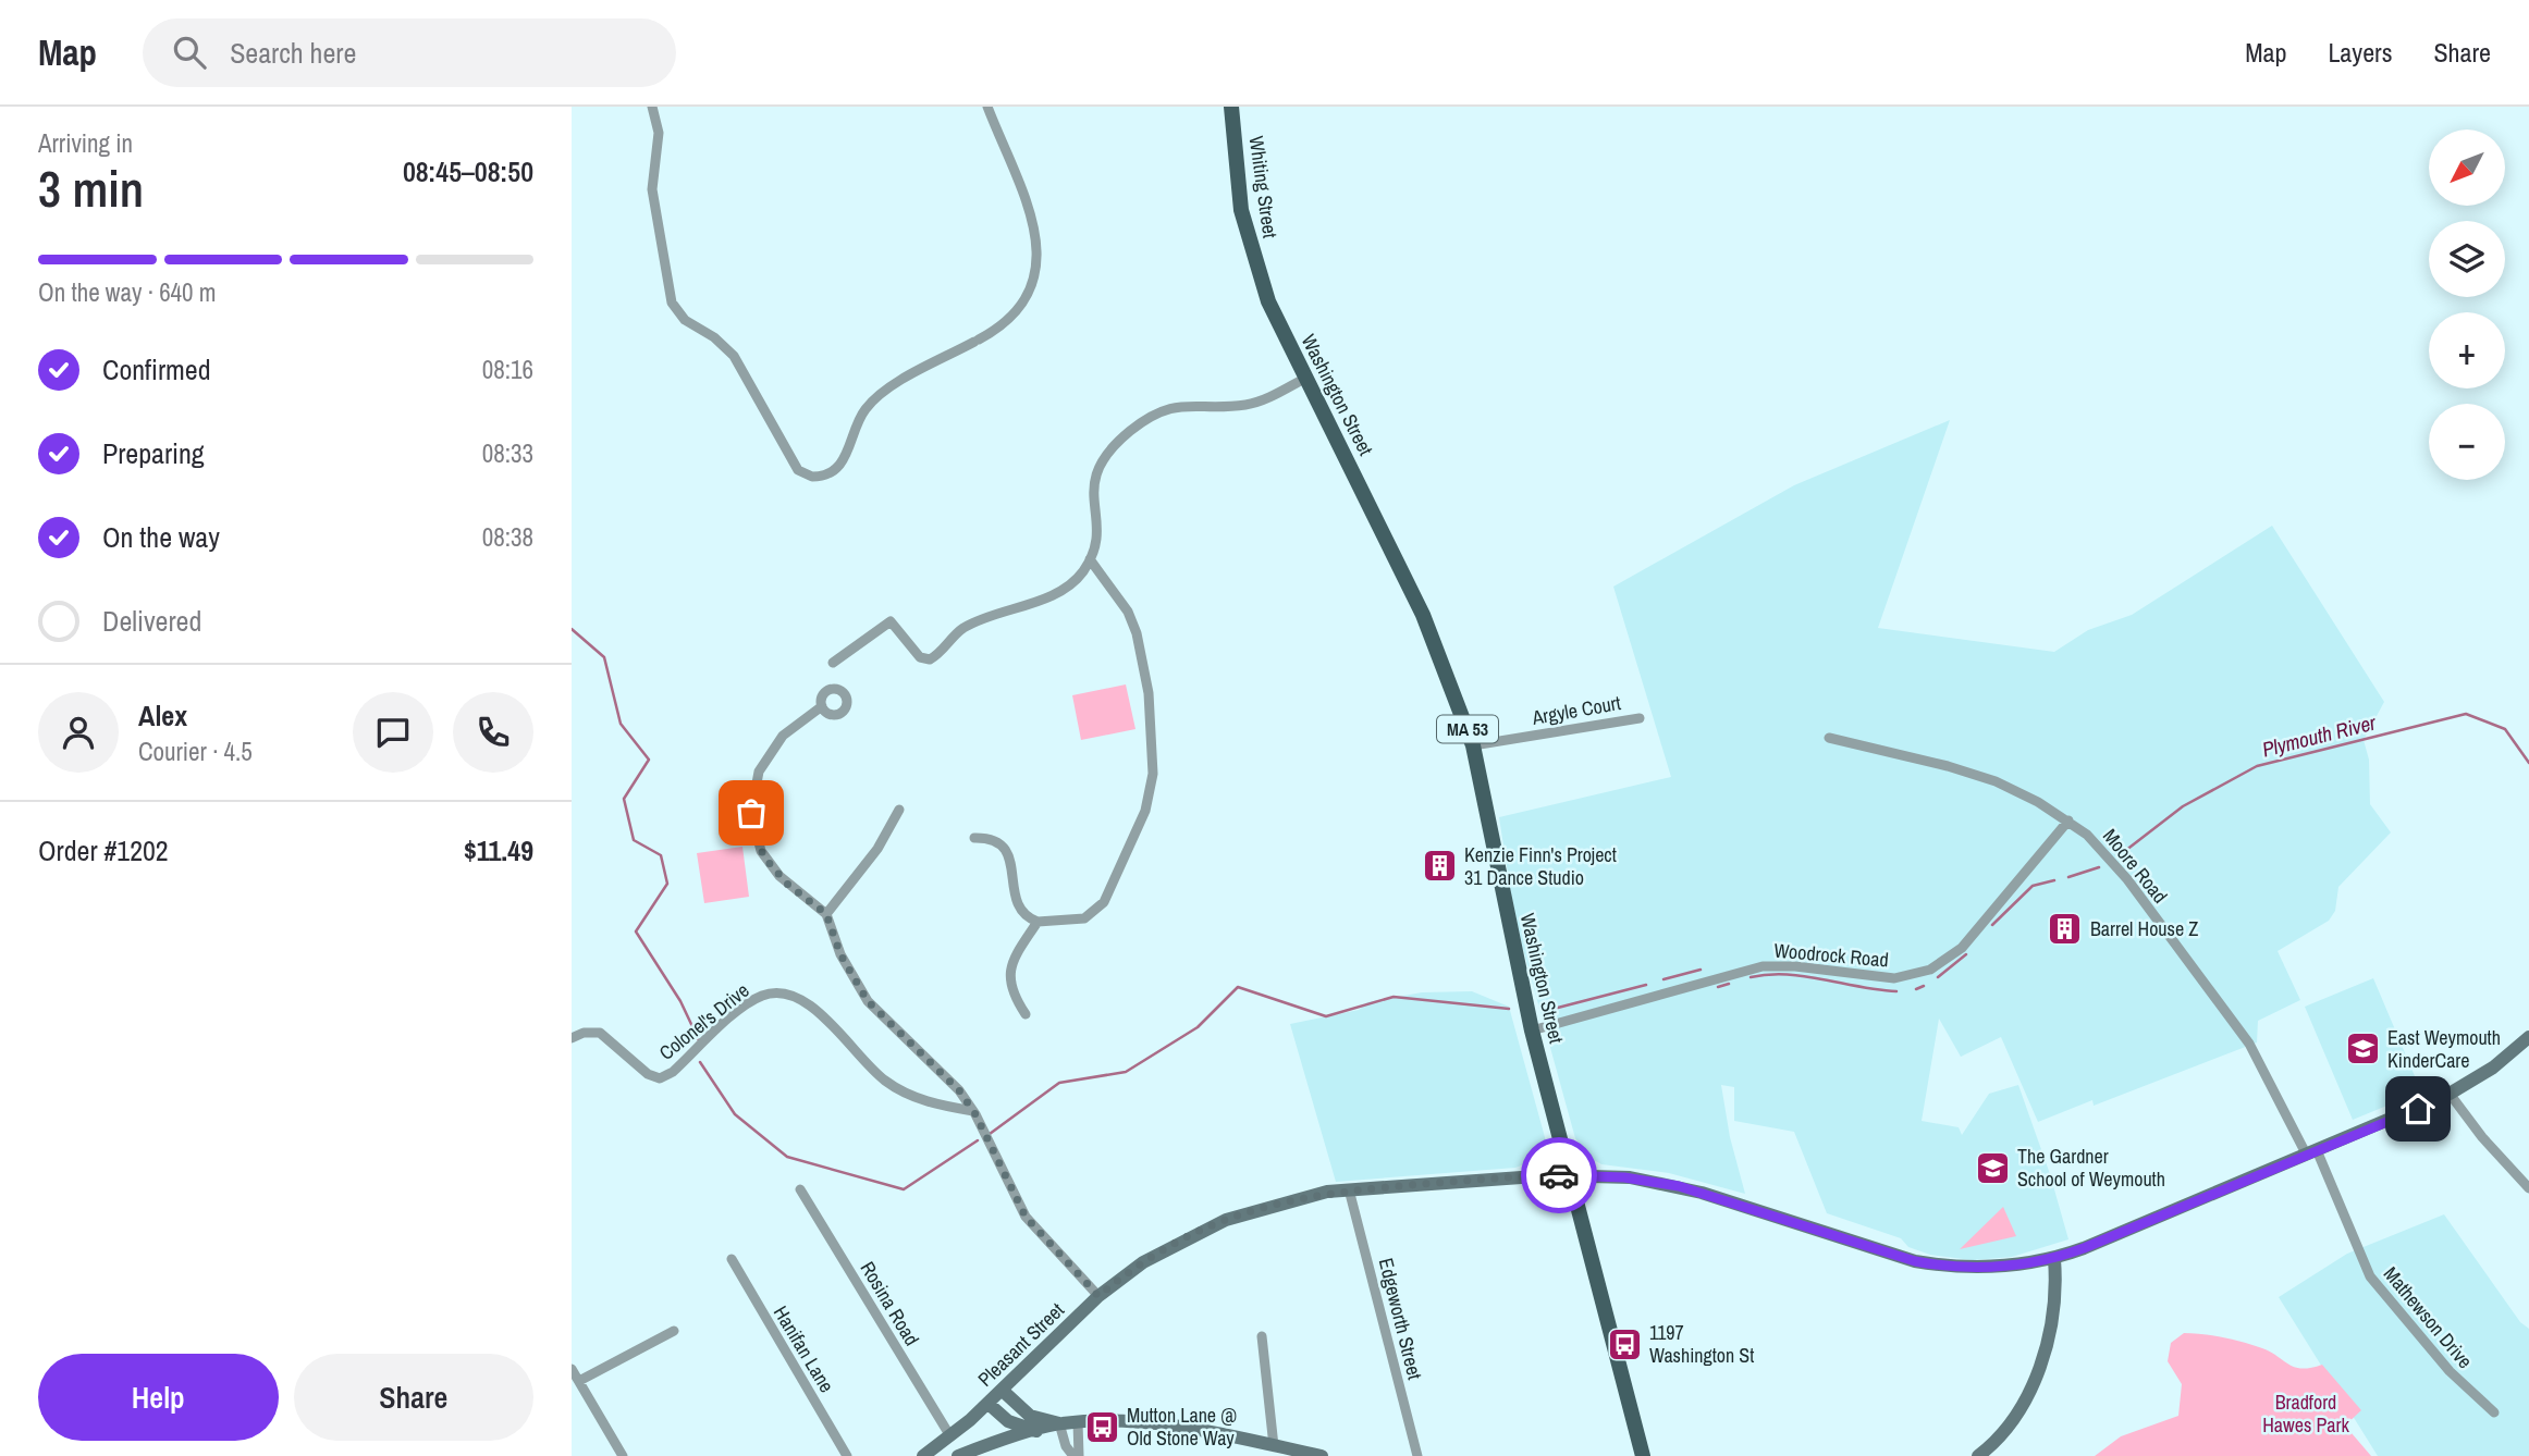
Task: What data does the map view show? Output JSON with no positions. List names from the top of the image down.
{
  "streets": {
    "main road": [
      "Whiting Street",
      "Washington Street",
      "MA 53",
      "Pleasant Street"
    ],
    "street": [
      "Argyle Court",
      "Moore Road",
      "Woodrock Road",
      "Colonel's Drive",
      "Rosina Road",
      "Mathewson Drive",
      "Edgeworth Street",
      "Hanifan Lane"
    ]
  },
  "crossings": [
    ["Whiting Street", "Washington Street"],
    ["Washington Street", "Argyle Court"],
    ["Washington Street", "Woodrock Road"],
    ["Washington Street", "Pleasant Street"],
    ["Moore Road", "Woodrock Road"],
    ["Moore Road", "Mathewson Drive"],
    ["Moore Road", "Pleasant Street"],
    ["Rosina Road", "Pleasant Street"],
    ["Mathewson Drive", "Pleasant Street"],
    ["Edgeworth Street", "Pleasant Street"]
  ],
  "water": ["Plymouth River"],
  "parks": ["Bradford Hawes Park"],
  "places": {
    "building": ["Kenzie Finn's Project 31 Dance Studio", "Barrel House Z"],
    "school or university": ["East Weymouth KinderCare", "The Gardner School of Weymouth"],
    "bus stop": ["1197 Washington St", "Mutton Lane @ Old Stone Way"]
  },
  "north": "bottom left",
  "page": {
    "header": "Map",
    "search": "Search here",
    "nav": ["Map", "Layers", "Share"],
    "heading": ["3 min", "Arriving in", "08:45–08:50"],
    "panel": [
      "Alex",
      "Courier · 4.5",
      "Order #1202",
      "$11.49"
    ],
    "map_buttons": ["+", "−"],
    "bar": "On the way · 640 m",
    "list": [
      ["Confirmed", "08:16"],
      ["Preparing", "08:33"],
      ["On the way", "08:38"],
      "Delivered"
    ],
    "buttons": ["Help", "Share"]
  }
}
